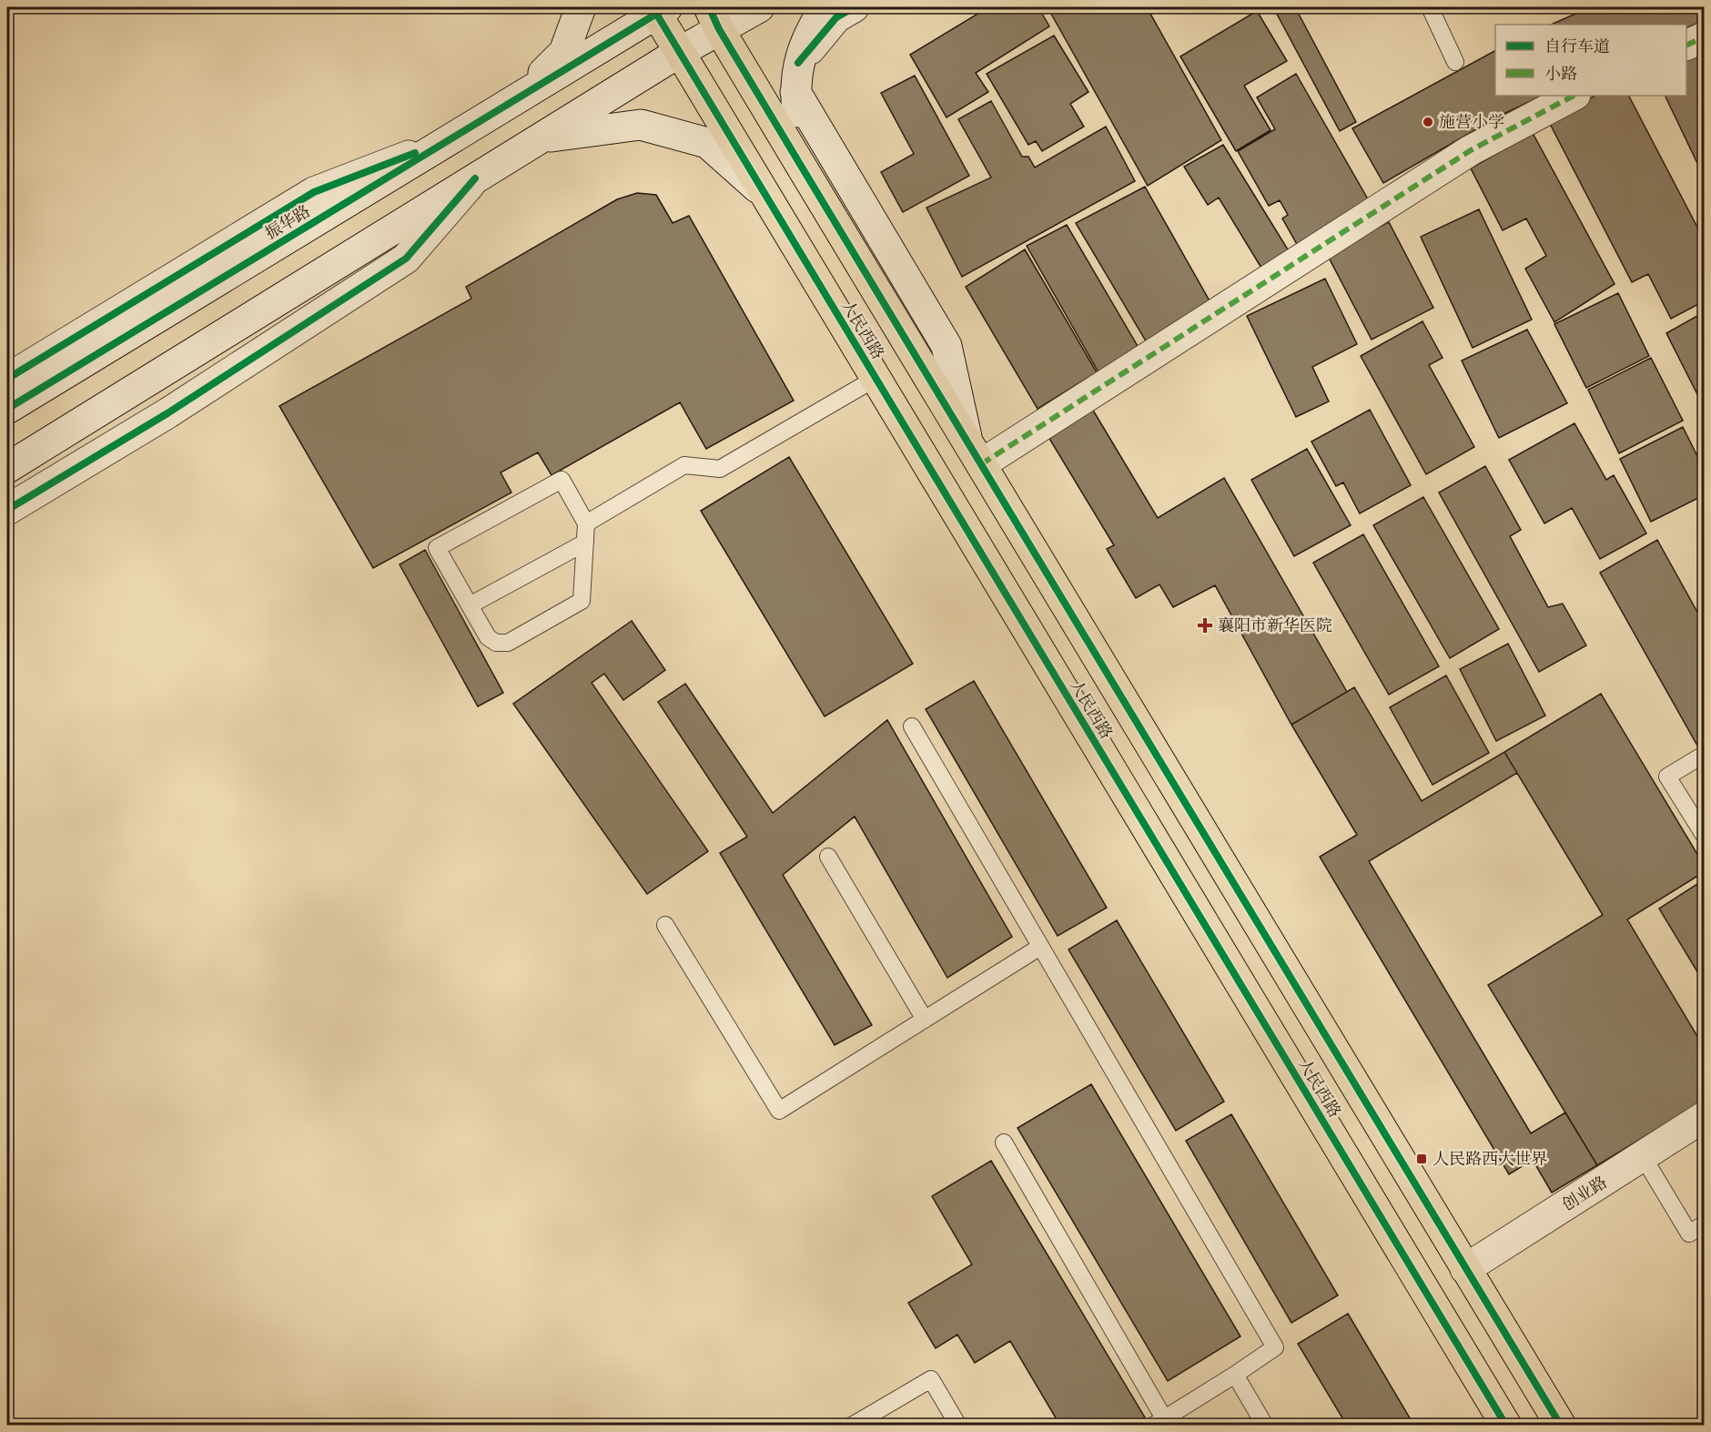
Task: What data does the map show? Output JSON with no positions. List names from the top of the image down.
{
  "streets": {
    "main road": ["振华路", "人民西路", "创业路"]
  },
  "crossings": [
    ["振华路", "人民西路"],
    ["人民西路", "创业路"]
  ],
  "places": {
    "other": ["施营小学"],
    "health": ["襄阳市新华医院"],
    "transit": ["人民路西大世界"]
  },
  "legend": ["自行车道", "小路"]
}
